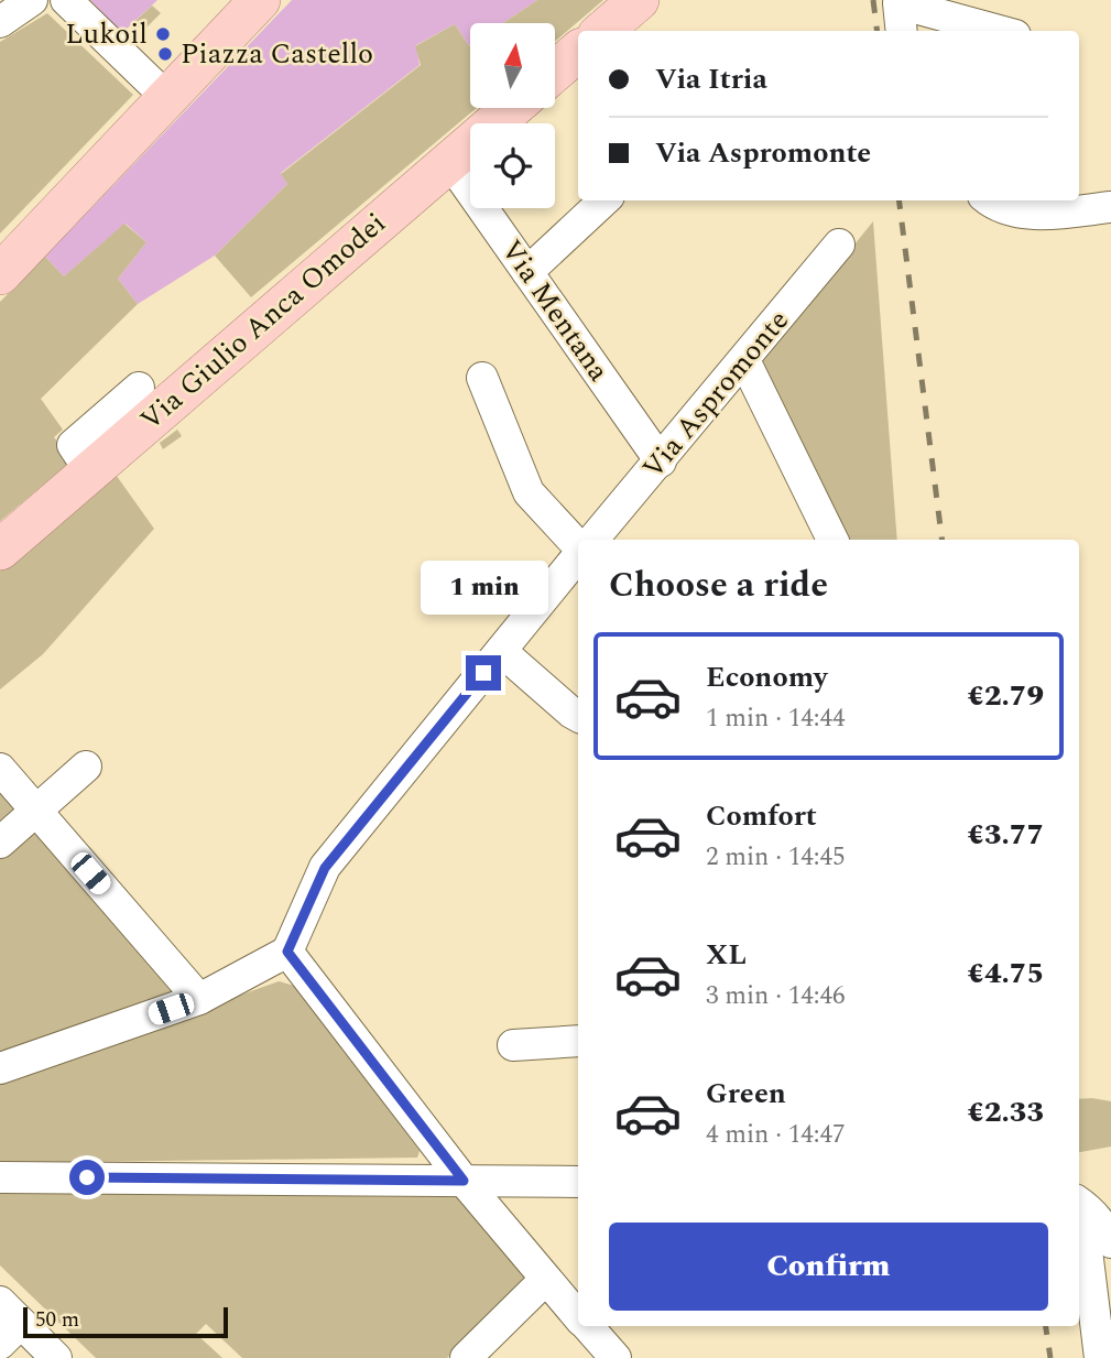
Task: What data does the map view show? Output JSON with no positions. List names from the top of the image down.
{
  "streets": {
    "main road": ["Via Giulio Anca Omodei"],
    "street": ["Via Mentana", "Via Aspromonte"]
  },
  "crossings": [
    ["Via Mentana", "Via Giulio Anca Omodei"],
    ["Via Mentana", "Via Aspromonte"]
  ],
  "places": ["Lukoil", "Piazza Castello"],
  "scale_bar": "50 m",
  "north": "top",
  "page": {
    "banner": ["Via Itria", "Via Aspromonte"],
    "heading": "Choose a ride",
    "bubble": "1 min",
    "list": [
      {
        "name": "Economy",
        "note": "1 min · 14:44",
        "value": "€2.79"
      },
      {
        "name": "Comfort",
        "note": "2 min · 14:45",
        "value": "€3.77"
      },
      {
        "name": "XL",
        "note": "3 min · 14:46",
        "value": "€4.75"
      },
      {
        "name": "Green",
        "note": "4 min · 14:47",
        "value": "€2.33"
      }
    ],
    "buttons": "Confirm",
    "scale": "50 m"
  }
}
